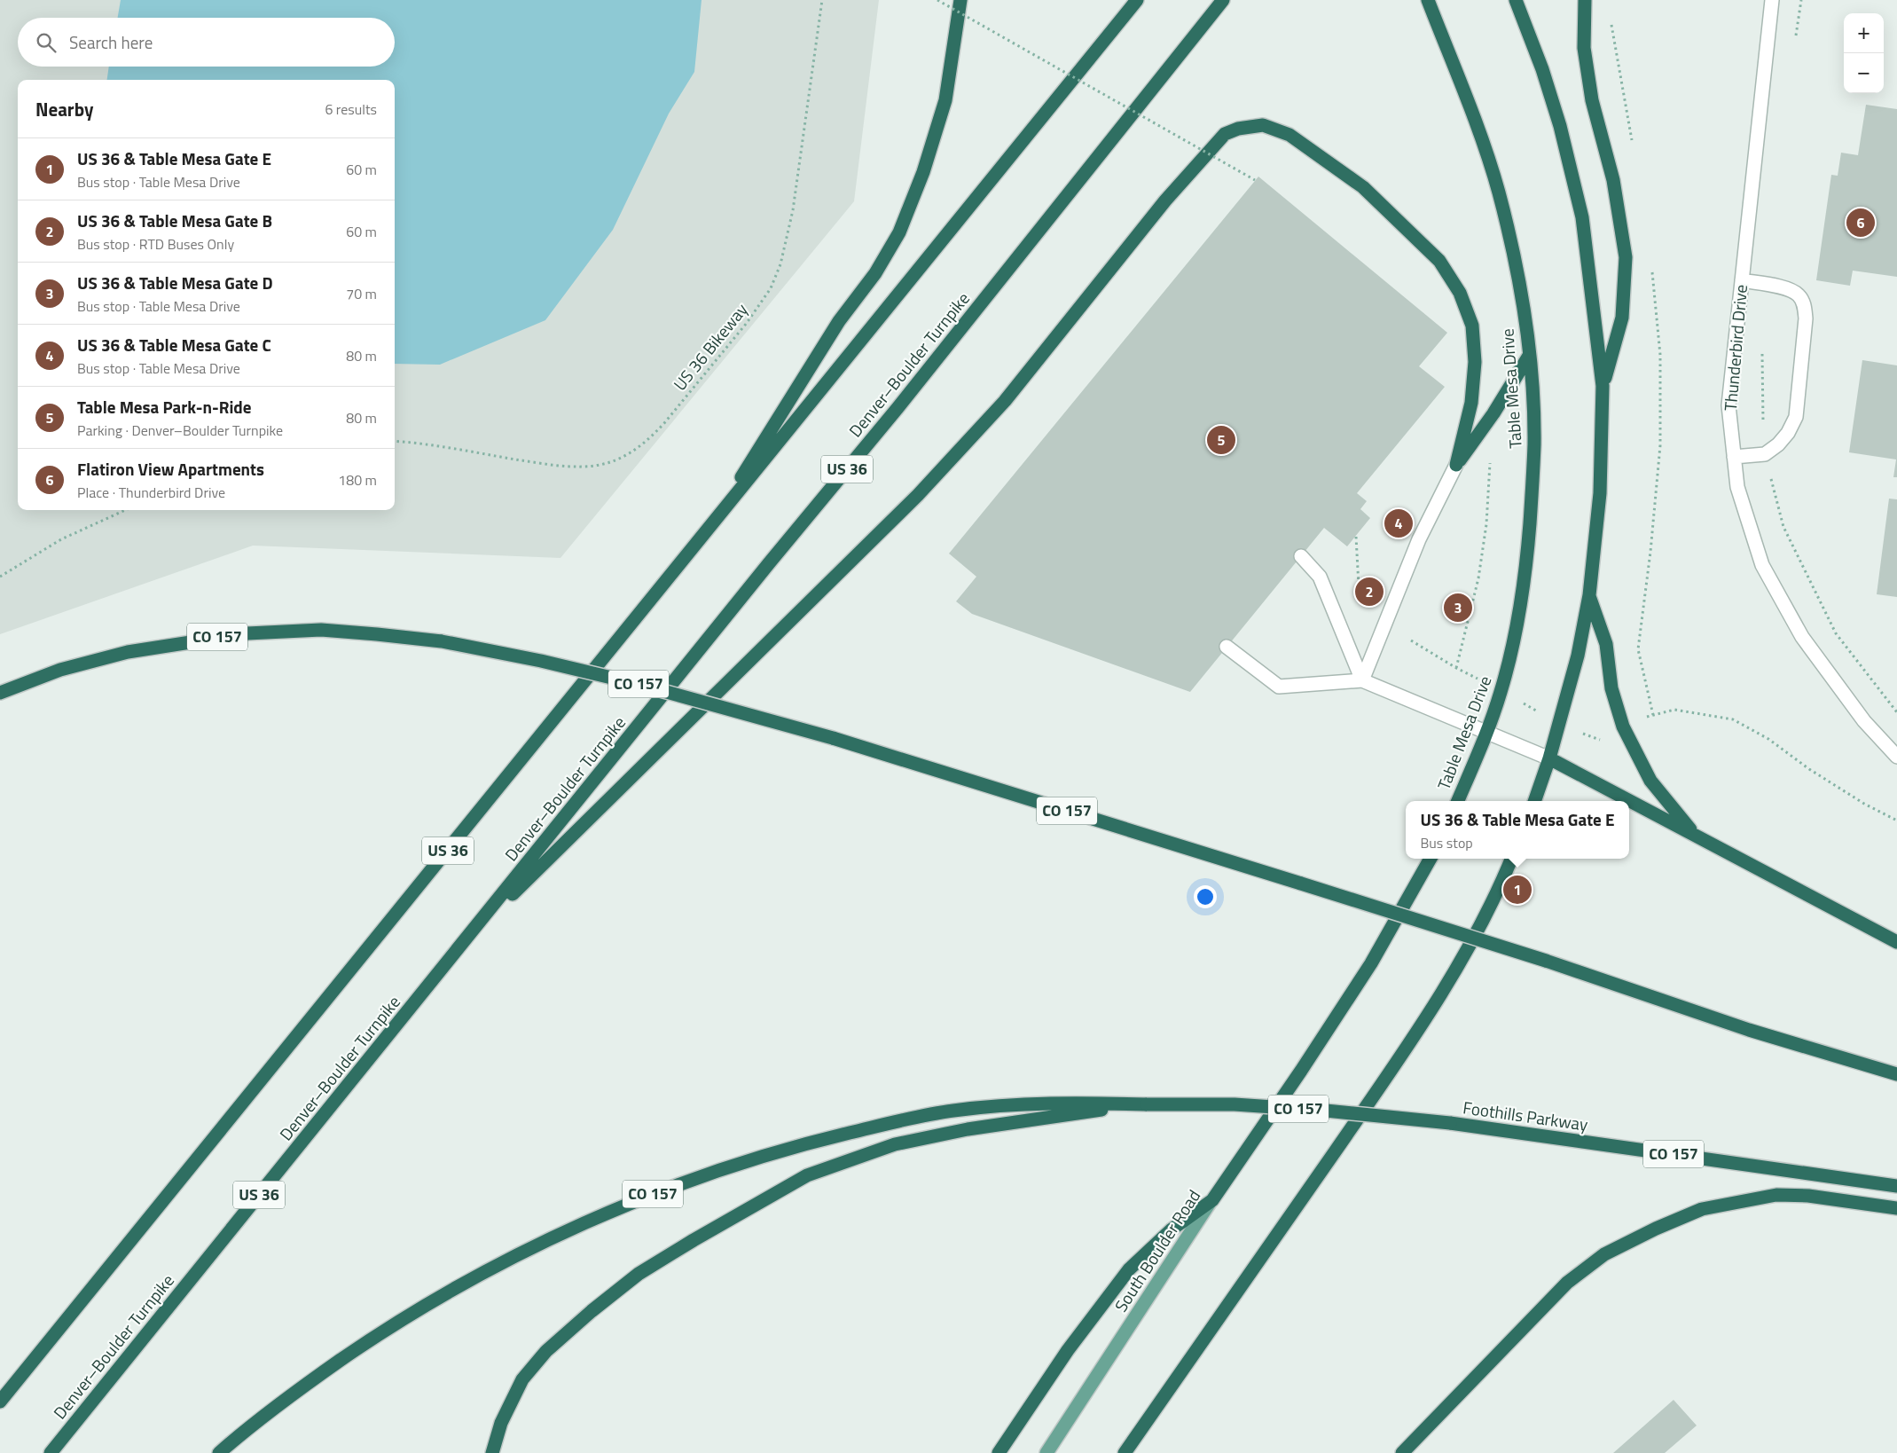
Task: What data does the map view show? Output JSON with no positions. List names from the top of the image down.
{
  "streets": {
    "highway": [
      "Denver–Boulder Turnpike",
      "Table Mesa Drive",
      "US 36",
      "CO 157",
      "Foothills Parkway",
      "South Boulder Road"
    ],
    "street": ["Thunderbird Drive"],
    "path": ["US 36 Bikeway"]
  },
  "crossings": [
    ["CO 157", "Foothills Parkway"]
  ],
  "page": {
    "map_buttons": ["+", "−"],
    "search": "Search here",
    "heading": ["Nearby", "6 results"],
    "list": [
      {
        "mark": "1",
        "name": "US 36 & Table Mesa Gate E",
        "note": "Bus stop · Table Mesa Drive",
        "value": "60 m"
      },
      {
        "mark": "2",
        "name": "US 36 & Table Mesa Gate B",
        "note": "Bus stop · RTD Buses Only",
        "value": "60 m"
      },
      {
        "mark": "3",
        "name": "US 36 & Table Mesa Gate D",
        "note": "Bus stop · Table Mesa Drive",
        "value": "70 m"
      },
      {
        "mark": "4",
        "name": "US 36 & Table Mesa Gate C",
        "note": "Bus stop · Table Mesa Drive",
        "value": "80 m"
      },
      {
        "mark": "5",
        "name": "Table Mesa Park-n-Ride",
        "note": "Parking · Denver–Boulder Turnpike",
        "value": "80 m"
      },
      {
        "mark": "6",
        "name": "Flatiron View Apartments",
        "note": "Place · Thunderbird Drive",
        "value": "180 m"
      }
    ],
    "pins": [
      "6",
      "5",
      "4",
      "2",
      "3",
      "1"
    ],
    "popup": ["US 36 & Table Mesa Gate E", "Bus stop"]
  }
}
